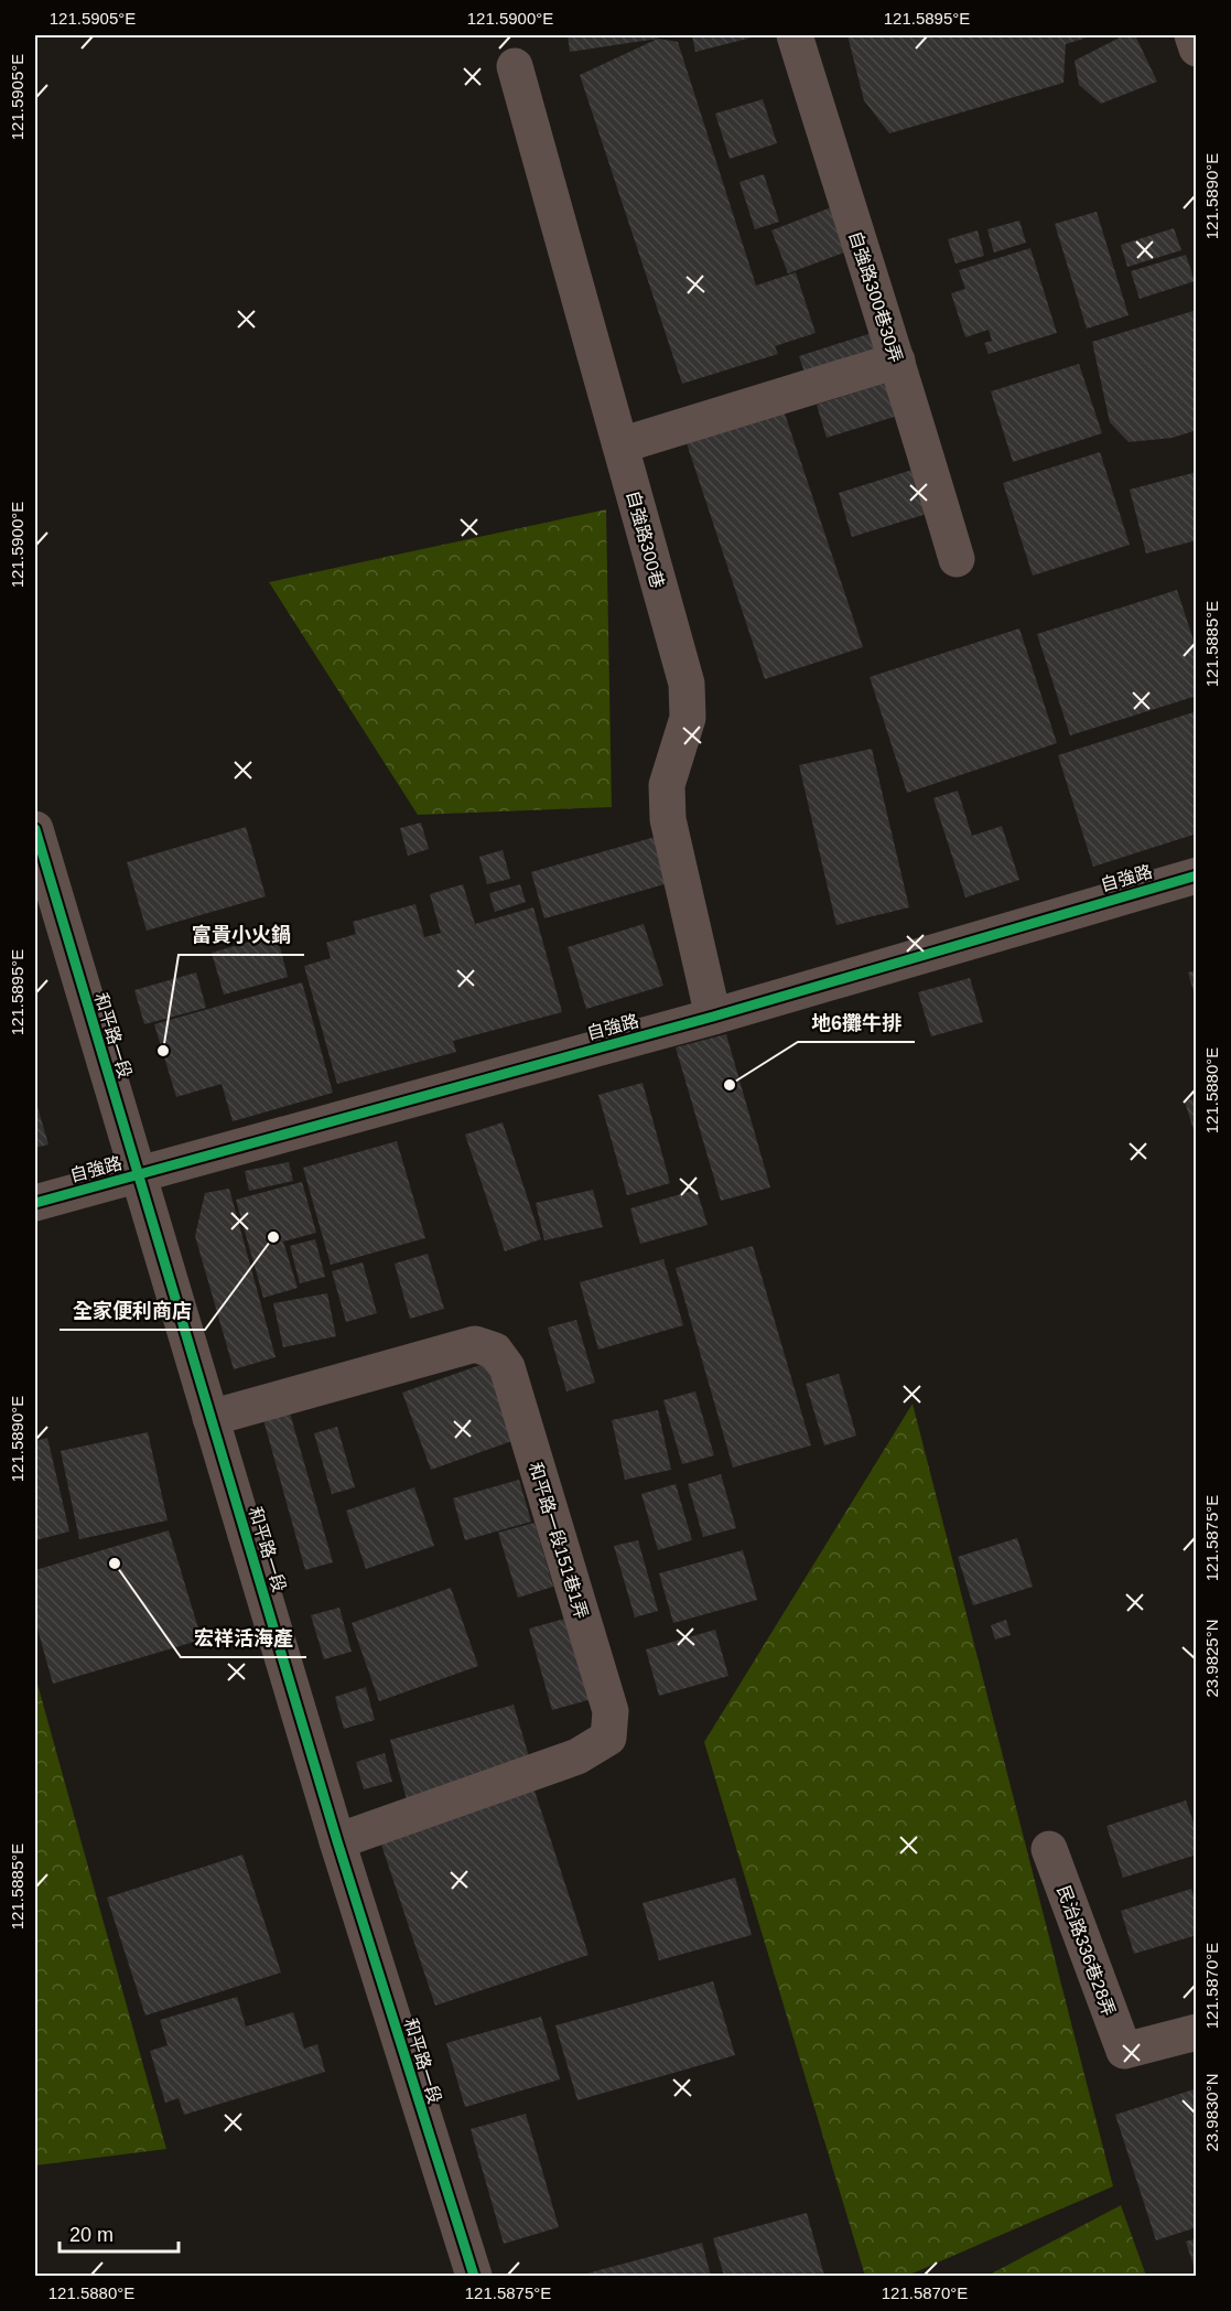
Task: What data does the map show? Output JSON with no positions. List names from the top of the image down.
{
  "streets": {
    "street": [
      "自強路300巷30弄",
      "自強路300巷",
      "自強路",
      "和平路一段",
      "和平路一段151巷1弄",
      "民治路336巷28弄"
    ]
  },
  "crossings": [
    ["自強路300巷", "自強路"],
    ["自強路", "和平路一段"],
    ["和平路一段", "和平路一段151巷1弄"]
  ],
  "places": [
    "富貴小火鍋",
    "地6攤牛排",
    "全家便利商店",
    "宏祥活海產"
  ],
  "scale_bar": "20 m",
  "coordinates": [
    "121.5905°E",
    "121.5900°E",
    "121.5895°E",
    "121.5890°E",
    "121.5885°E",
    "121.5880°E",
    "121.5875°E",
    "23.9825°N",
    "121.5870°E",
    "23.9830°N"
  ]
}
